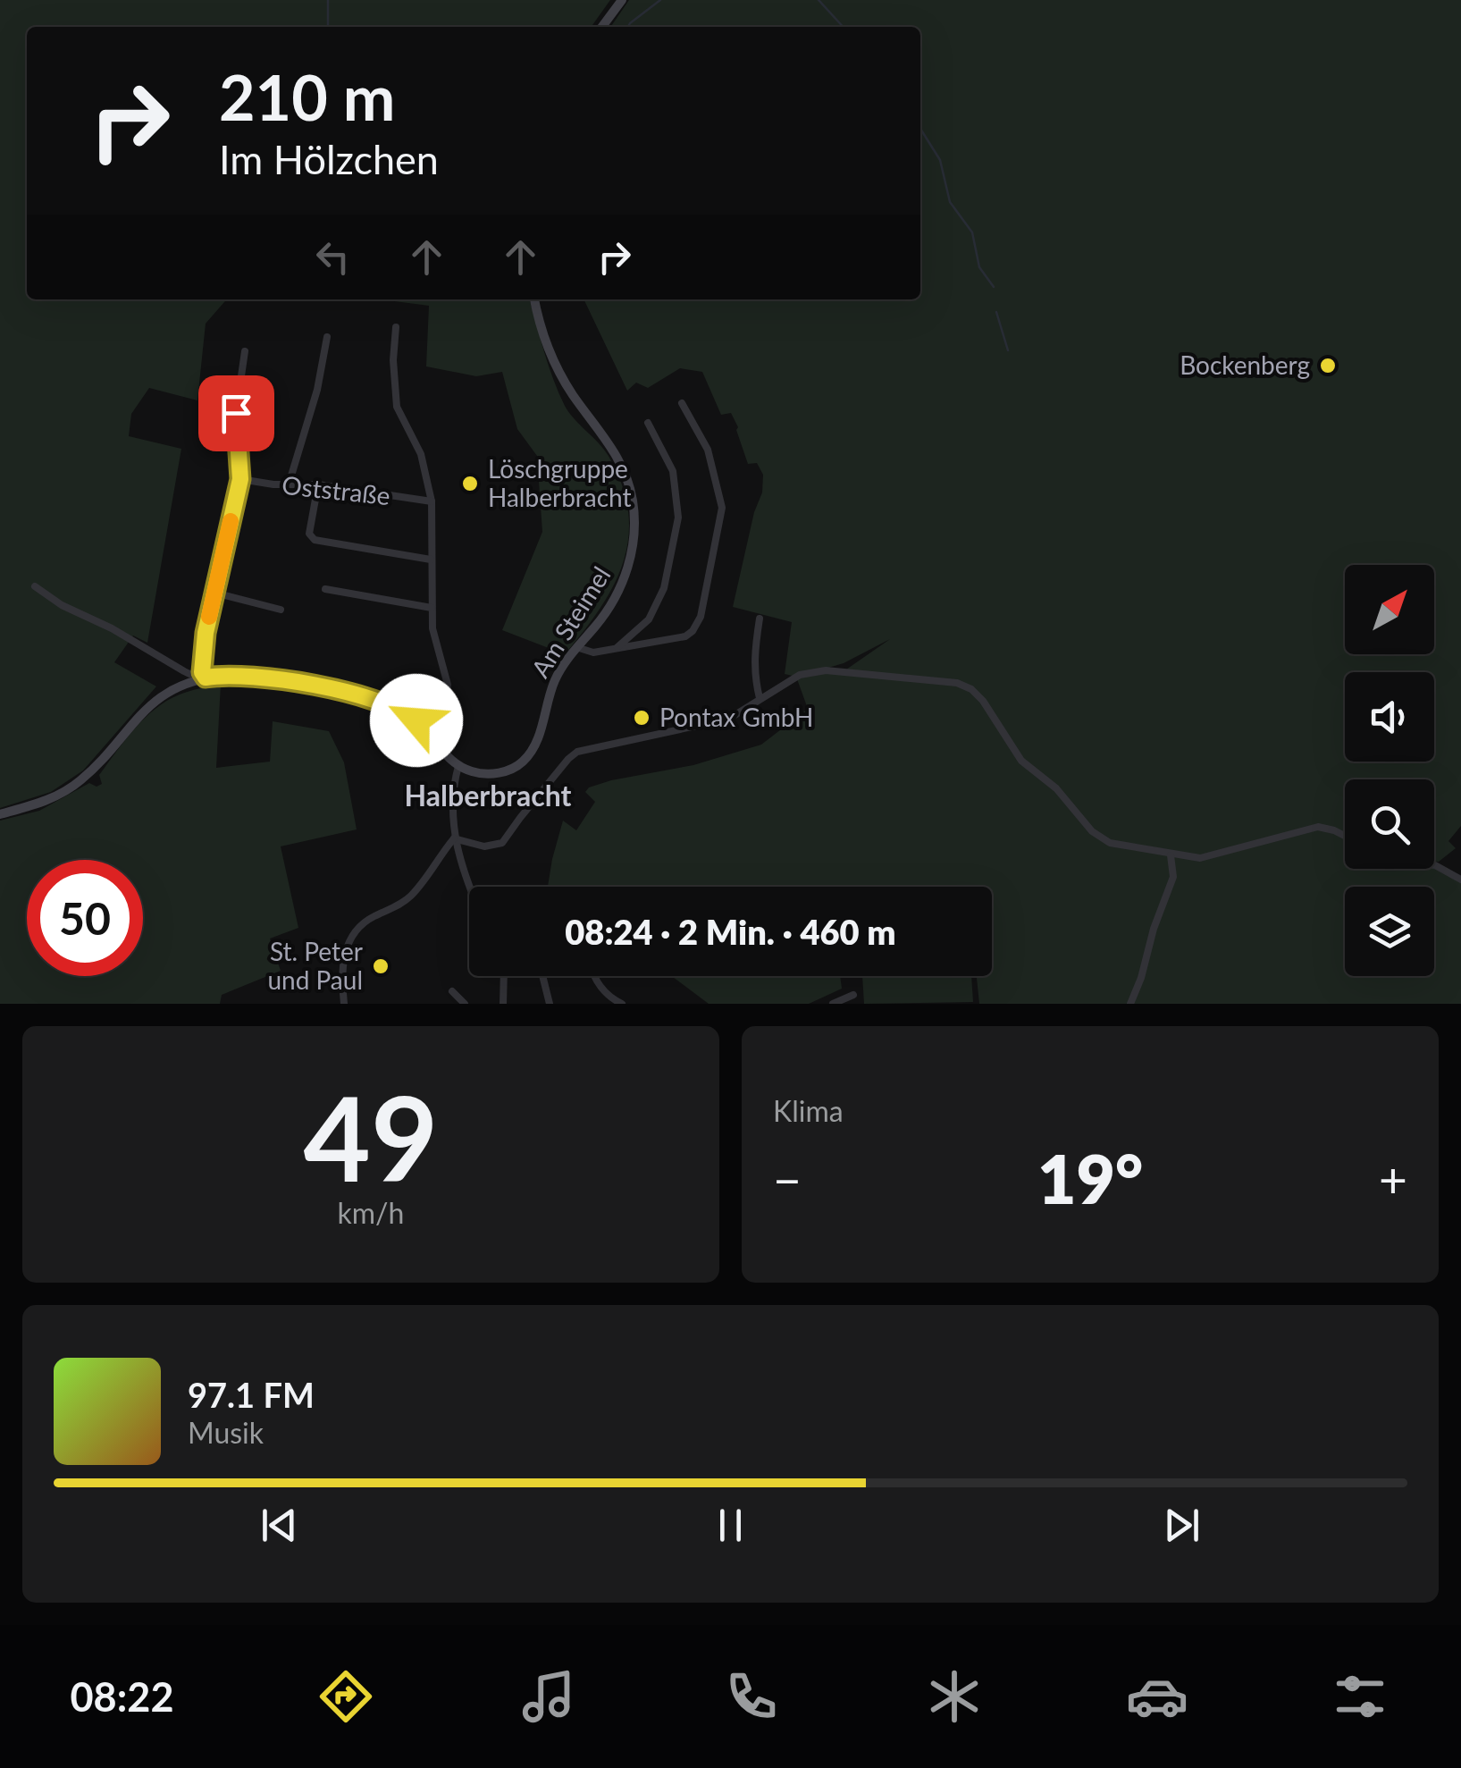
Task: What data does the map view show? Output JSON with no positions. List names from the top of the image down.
{
  "streets": {
    "main road": ["Am Steimel"],
    "street": ["Oststraße"]
  },
  "districts": ["Halberbracht"],
  "places": [
    "Bockenberg",
    "Löschgruppe Halberbracht",
    "Pontax GmbH",
    "St. Peter und Paul"
  ],
  "north": "top right",
  "page": {
    "turn": ["210 m", "Im Hölzchen"],
    "limit": "50",
    "trip": "08:24 · 2 Min. · 460 m",
    "tile": [
      ["49", "km/h"],
      "Klima"
    ],
    "heat": ["−", "19°", "+"],
    "song": ["97.1 FM", "Musik"],
    "tabs": "08:22"
  }
}
